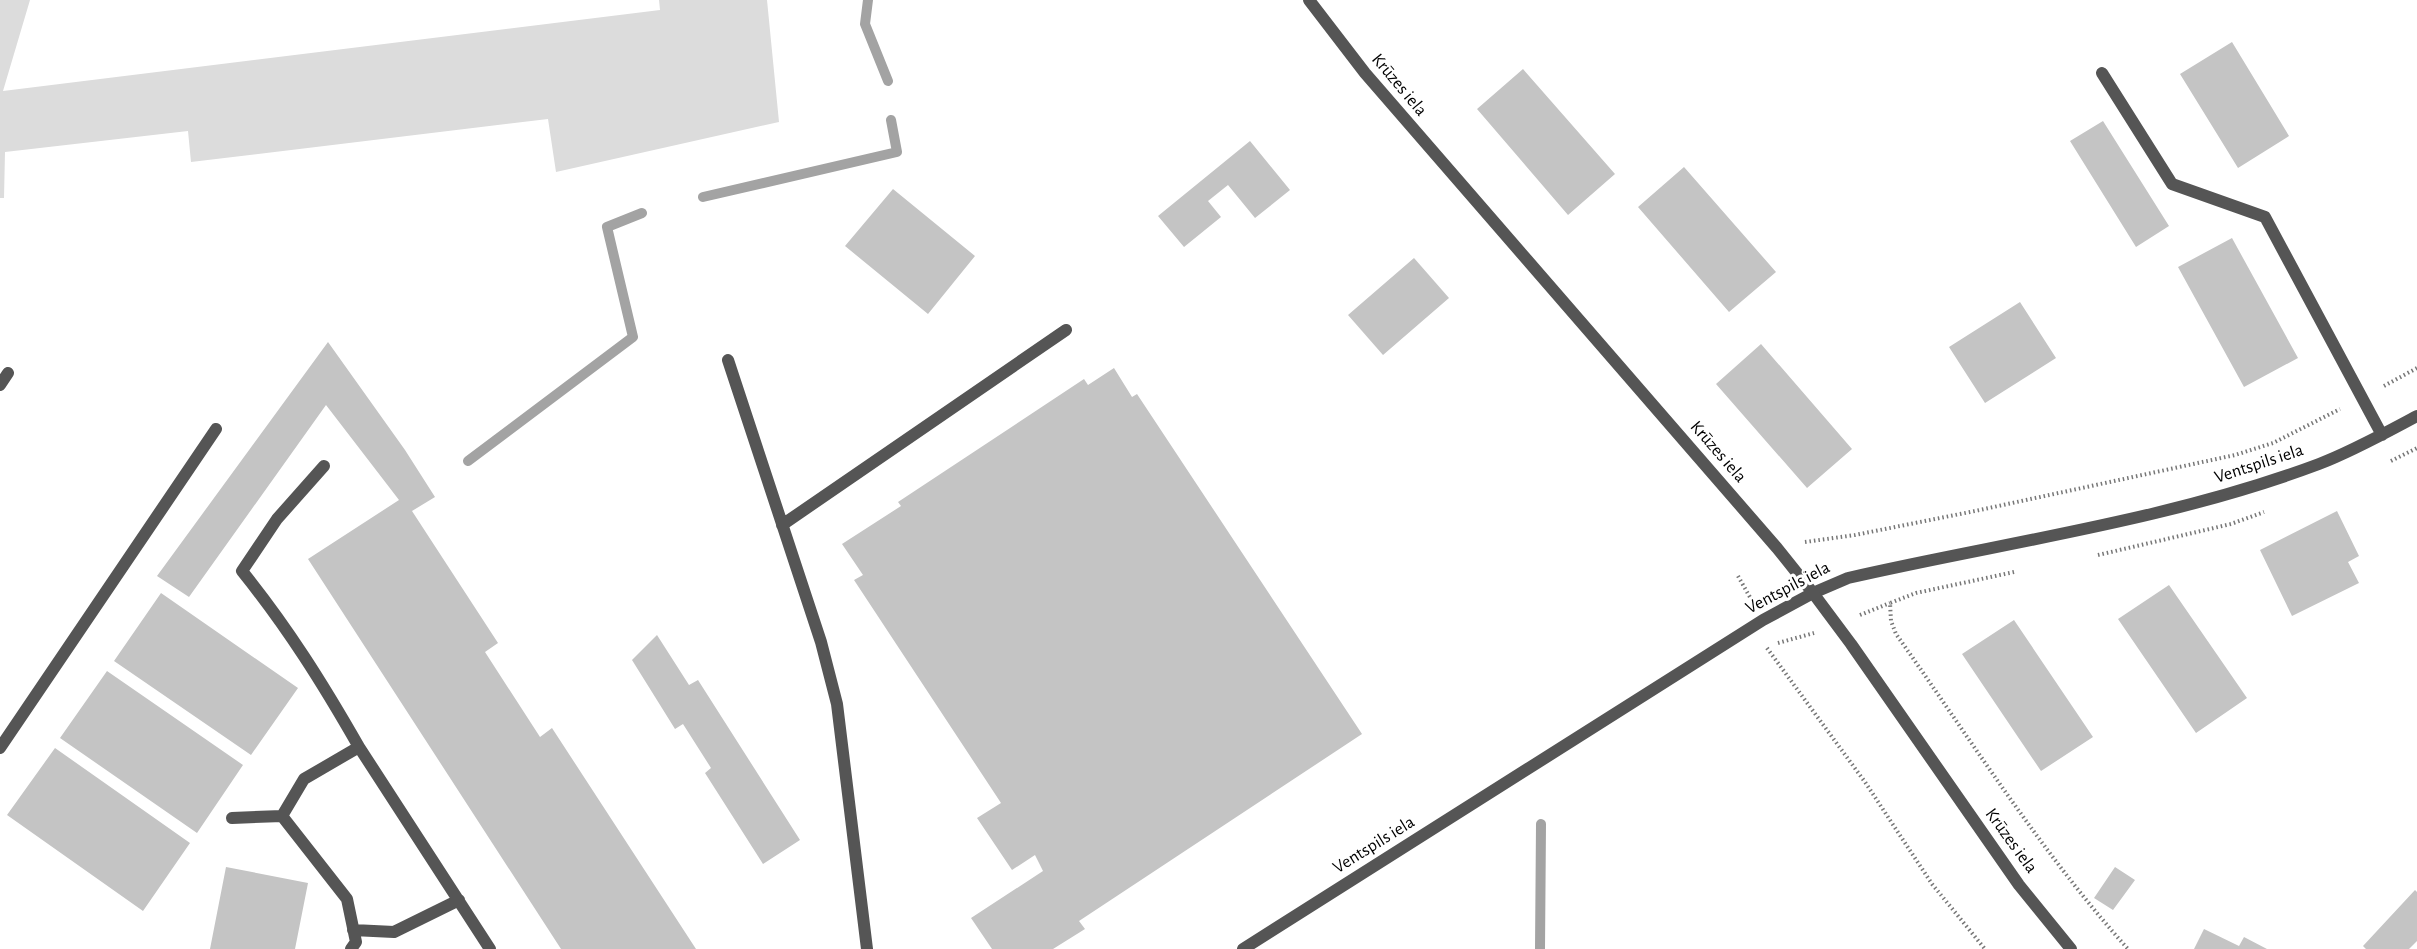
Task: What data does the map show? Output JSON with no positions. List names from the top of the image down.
{
  "streets": {
    "street": ["Krūzes iela", "Ventspils iela"]
  },
  "crossings": [
    ["Krūzes iela", "Ventspils iela"]
  ]
}
